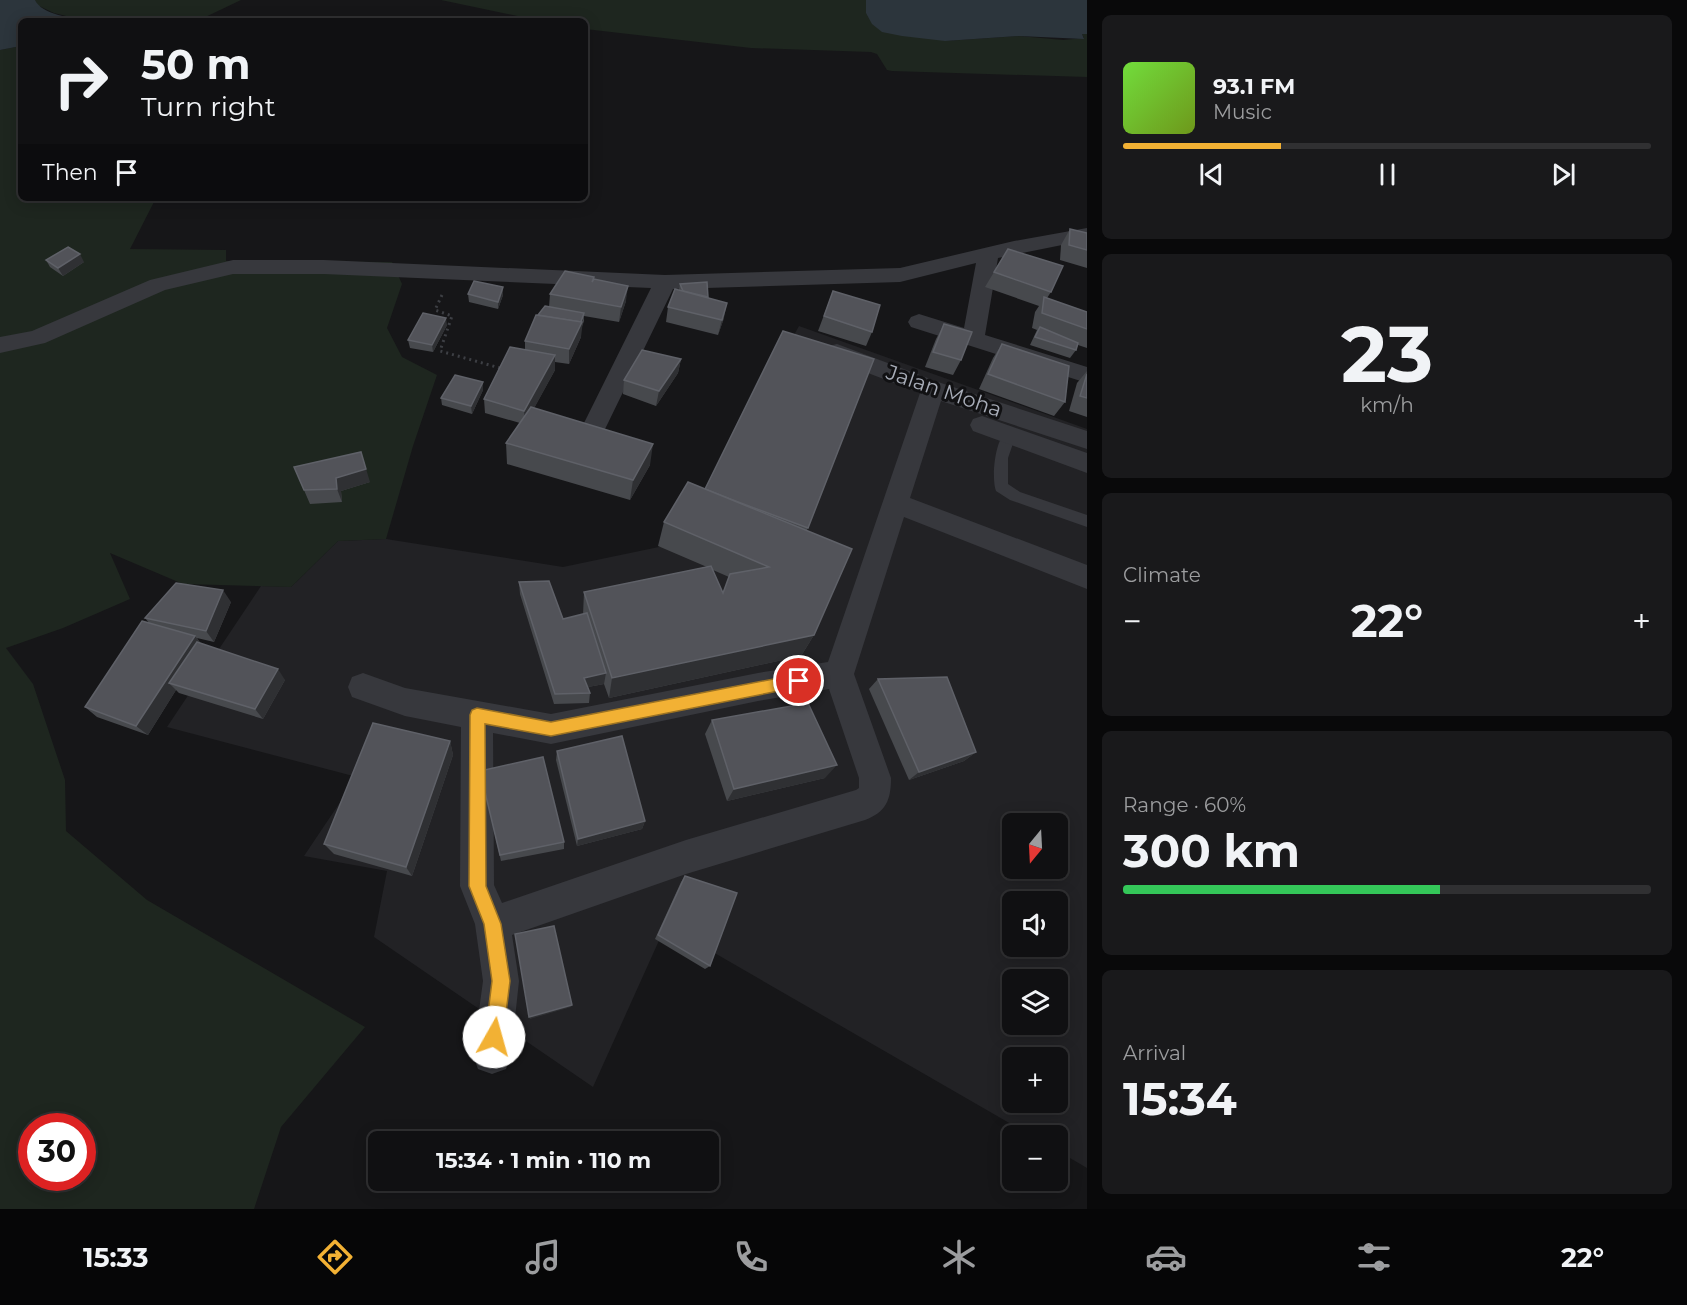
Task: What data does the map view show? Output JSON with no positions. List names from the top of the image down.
{
  "streets": {
    "street": ["Jalan Moha"]
  },
  "north": "bottom",
  "page": {
    "turn": ["50 m", "Turn right"],
    "song": ["93.1 FM", "Music"],
    "then": "Then",
    "tile": [
      ["23", "km/h"],
      "Climate",
      ["Range · 60%", "300 km"],
      ["Arrival", "15:34"]
    ],
    "heat": ["−", "22°", "+"],
    "map_buttons": ["+", "−"],
    "limit": "30",
    "trip": "15:34 · 1 min · 110 m",
    "tabs": ["15:33", "22°"]
  }
}
